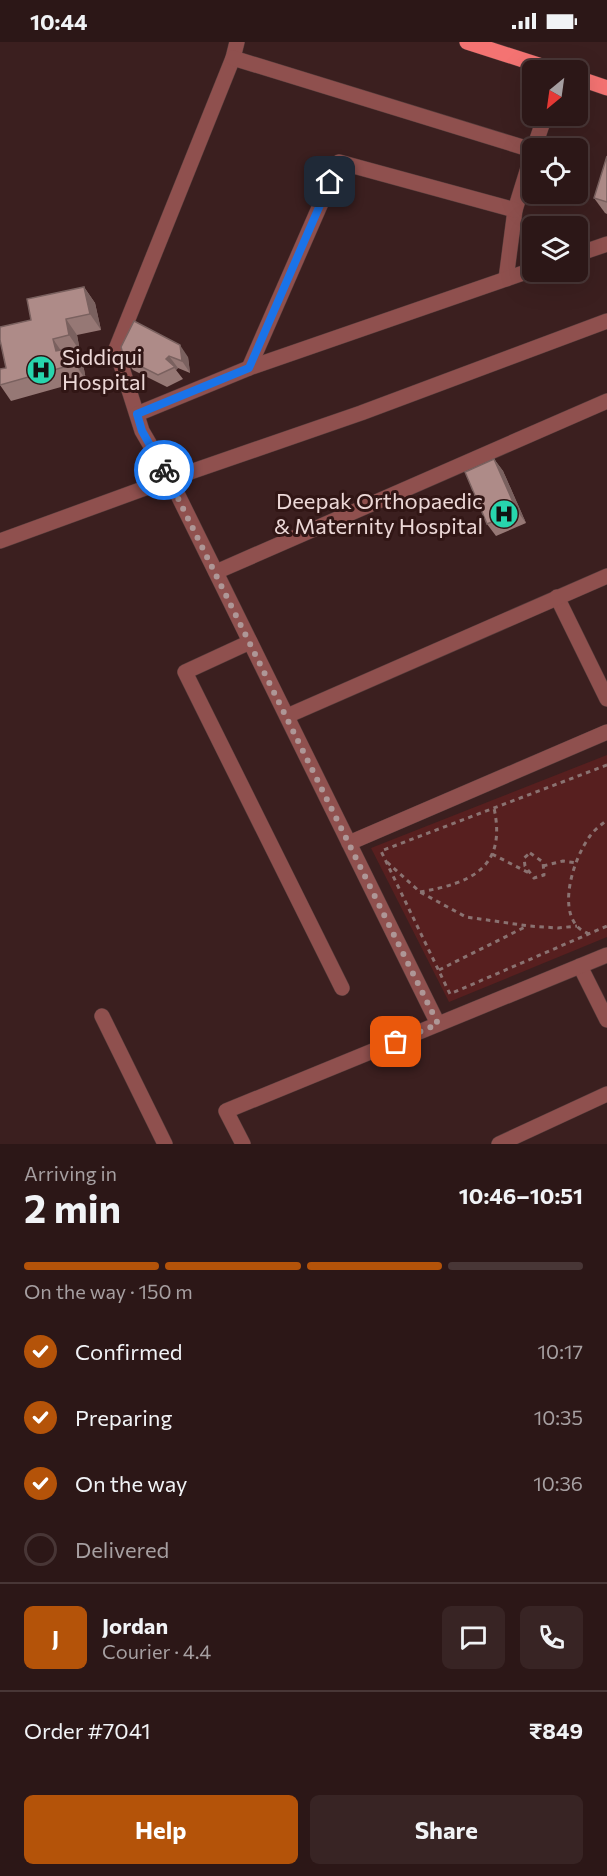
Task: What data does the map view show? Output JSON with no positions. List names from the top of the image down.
{
  "places": {
    "hospital": ["Siddiqui Hospital", "Deepak Orthopaedic & Maternity Hospital"]
  },
  "north": "bottom left",
  "page": {
    "status": "10:44",
    "heading": ["2 min", "Arriving in", "10:46–10:51"],
    "panel": [
      "Jordan",
      "Courier · 4.4",
      "Order #7041",
      "₹849"
    ],
    "bar": "On the way · 150 m",
    "list": [
      ["Confirmed", "10:17"],
      ["Preparing", "10:35"],
      ["On the way", "10:36"],
      "Delivered"
    ],
    "round": "J",
    "buttons": ["Help", "Share"]
  }
}
